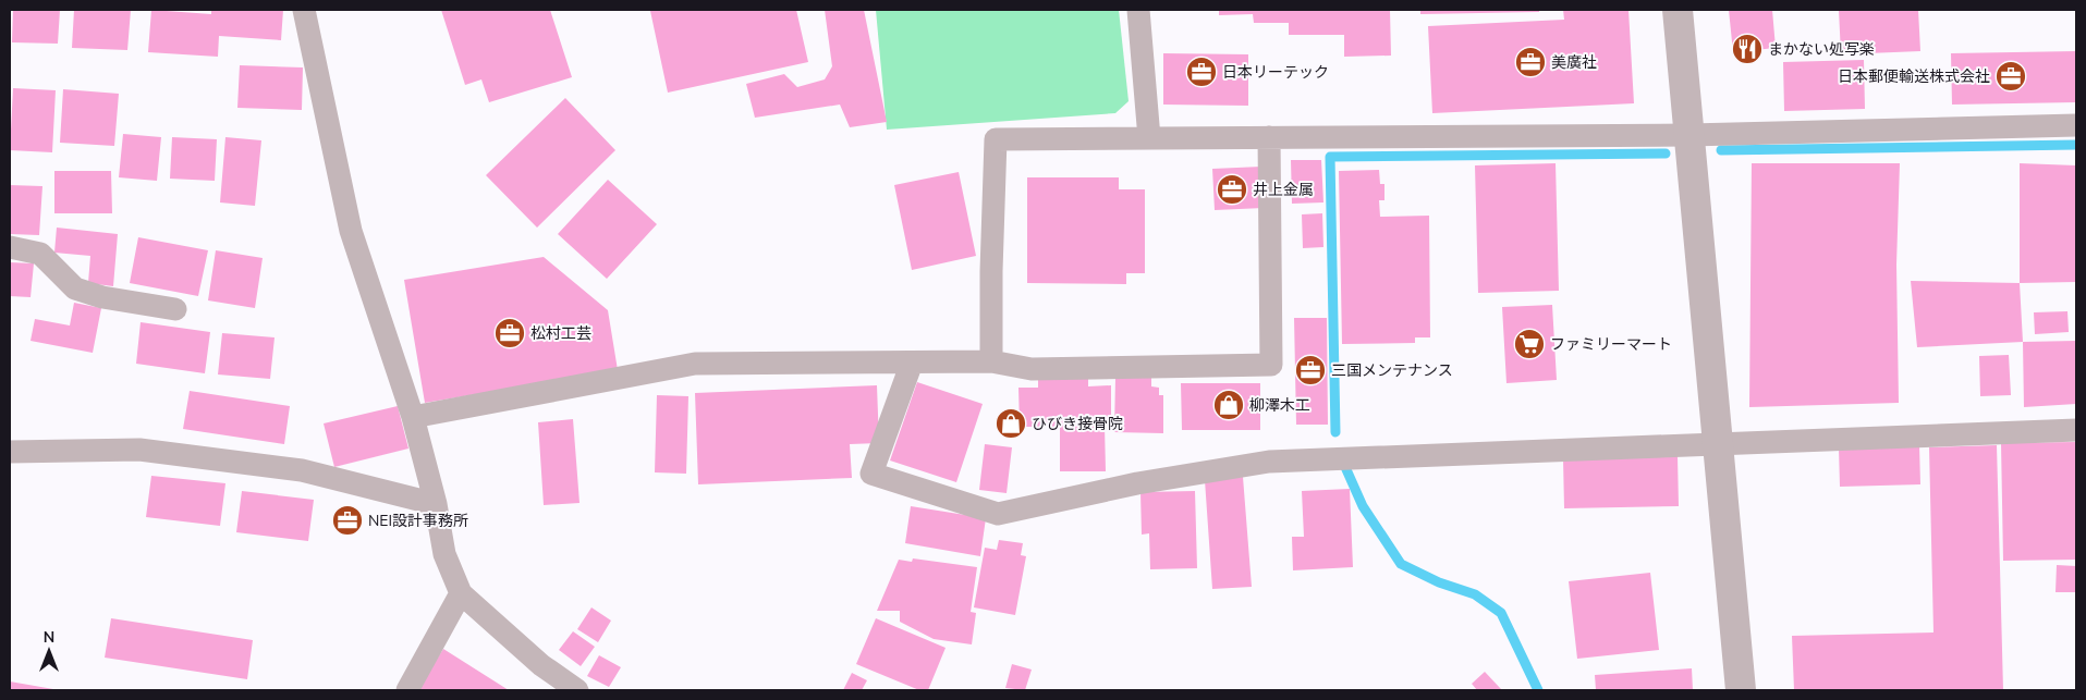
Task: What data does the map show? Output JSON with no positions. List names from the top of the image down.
{
  "places": {
    "restaurant": ["まかない処写楽"],
    "office": [
      "美廣社",
      "日本リーテック",
      "日本郵便輸送株式会社",
      "井上金属",
      "松村工芸",
      "三国メンテナンス",
      "NEI設計事務所"
    ],
    "supermarket": ["ファミリーマート"],
    "shop": ["柳澤木工", "ひびき接骨院"]
  },
  "north": "top"
}
